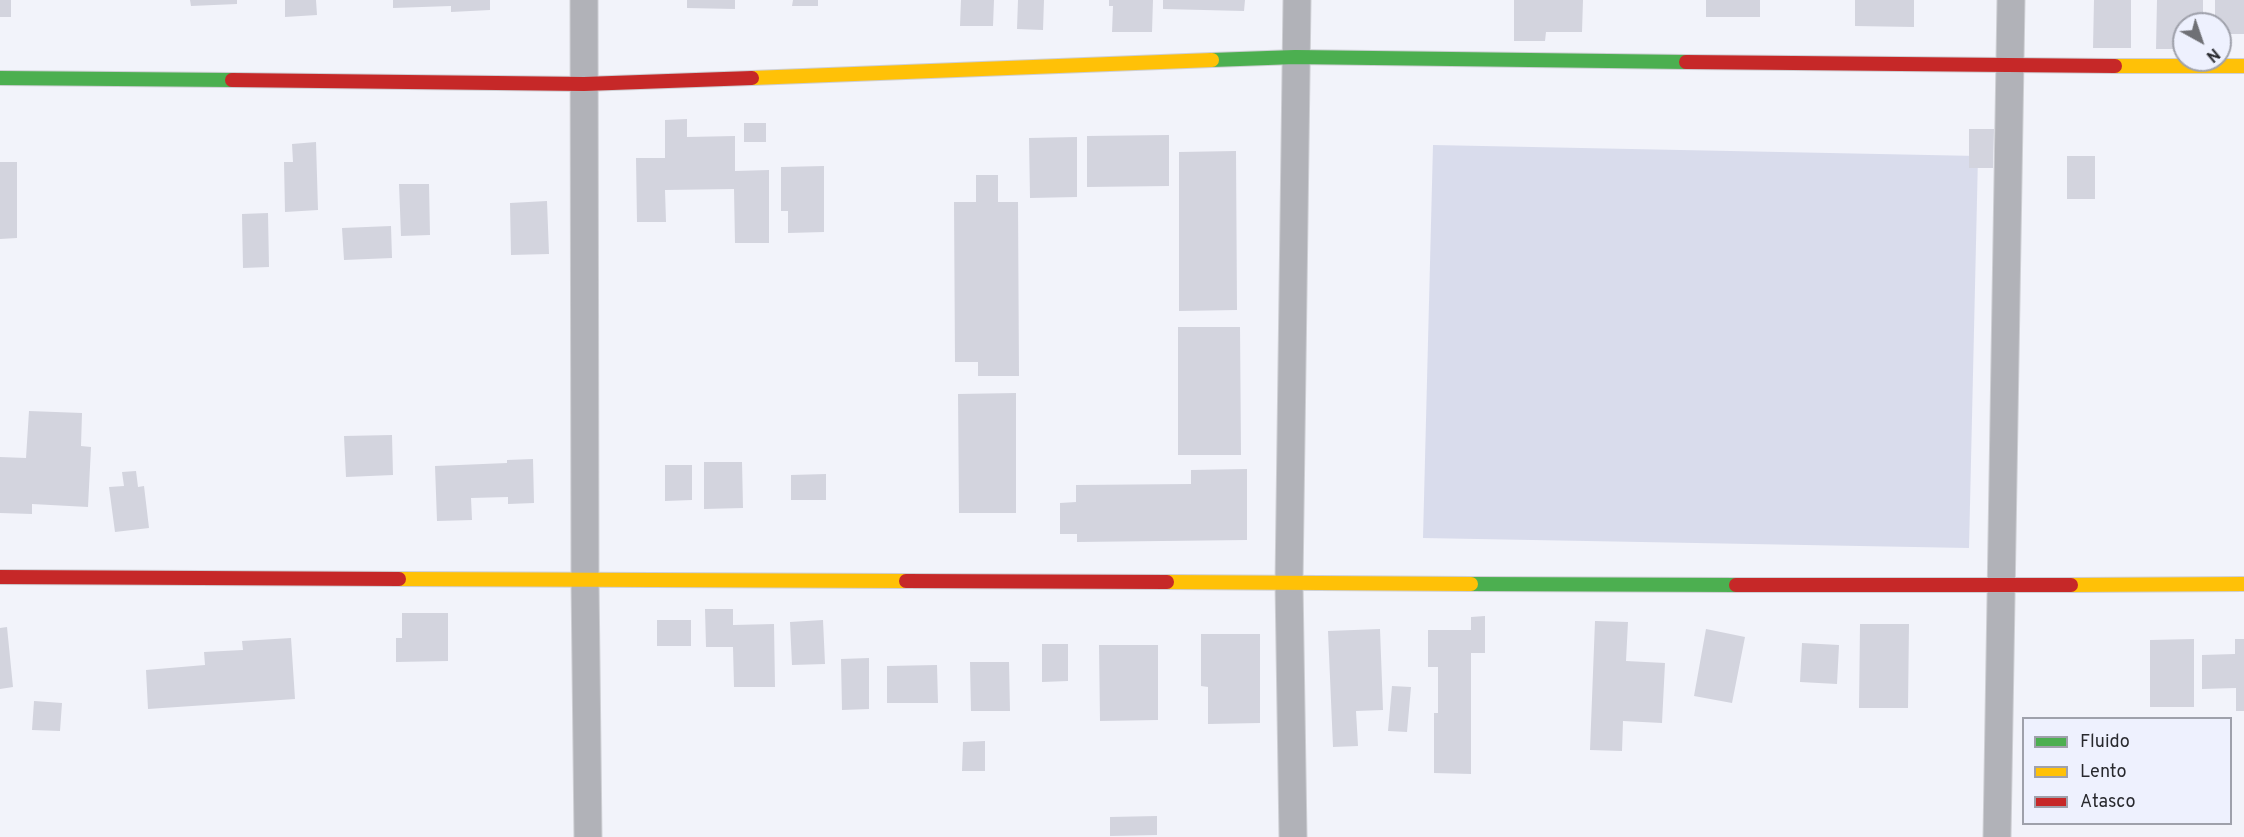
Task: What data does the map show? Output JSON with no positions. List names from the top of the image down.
{
  "legend": ["Fluido", "Lento", "Atasco"],
  "north": "bottom right"
}
